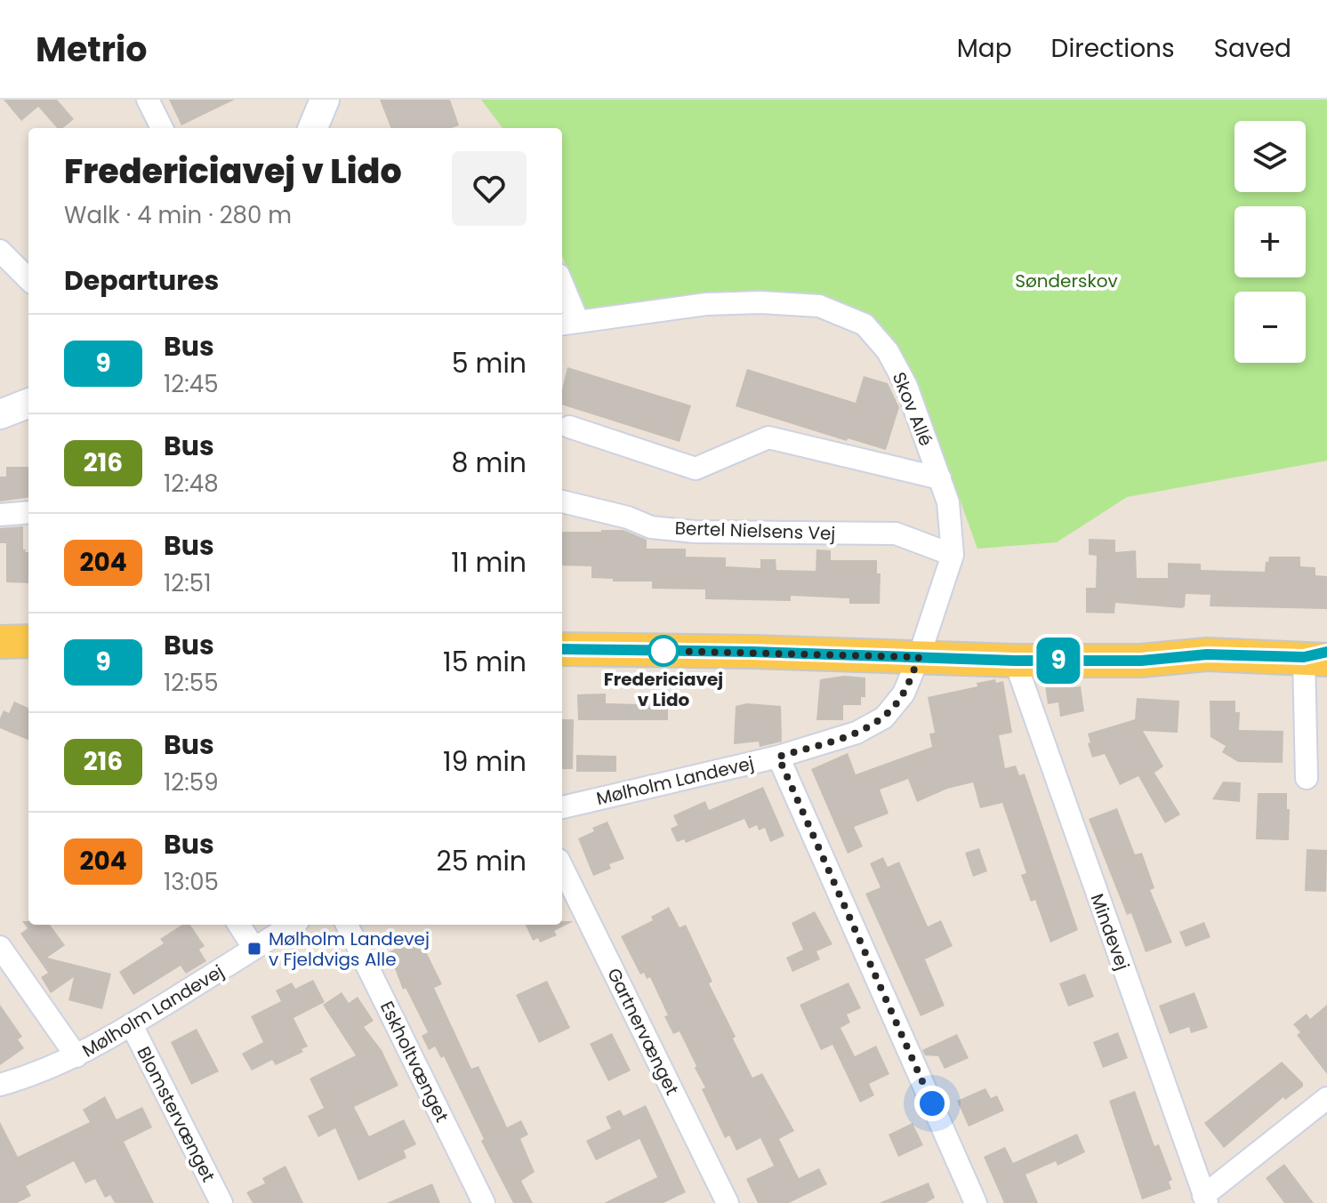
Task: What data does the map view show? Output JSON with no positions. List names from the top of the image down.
{
  "streets": {
    "street": [
      "Skov Allé",
      "Bertel Nielsens Vej",
      "Mølholm Landevej",
      "Mindevej",
      "Gartnervænget",
      "Eskholtvænget",
      "Blomstervænget"
    ]
  },
  "crossings": [
    ["Skov Allé", "Bertel Nielsens Vej"],
    ["Skov Allé", "Mølholm Landevej"],
    ["Mølholm Landevej", "Blomstervænget"]
  ],
  "parks": ["Sønderskov"],
  "places": {
    "other": ["Fredericiavej v Lido"],
    "transit": ["Mølholm Landevej v Fjeldvigs Alle"]
  },
  "lines": ["bus line 9"],
  "page": {
    "header": "Metrio",
    "nav": ["Map", "Directions", "Saved"],
    "on_map": "9",
    "map_buttons": ["+", "−"],
    "heading": [
      ["Fredericiavej v Lido", "Walk · 4 min · 280 m"],
      "Departures"
    ],
    "list": [
      {
        "mark": "9",
        "name": "Bus",
        "note": "12:45",
        "value": "5 min"
      },
      {
        "mark": "216",
        "name": "Bus",
        "note": "12:48",
        "value": "8 min"
      },
      {
        "mark": "204",
        "name": "Bus",
        "note": "12:51",
        "value": "11 min"
      },
      {
        "mark": "9",
        "name": "Bus",
        "note": "12:55",
        "value": "15 min"
      },
      {
        "mark": "216",
        "name": "Bus",
        "note": "12:59",
        "value": "19 min"
      },
      {
        "mark": "204",
        "name": "Bus",
        "note": "13:05",
        "value": "25 min"
      }
    ]
  }
}
